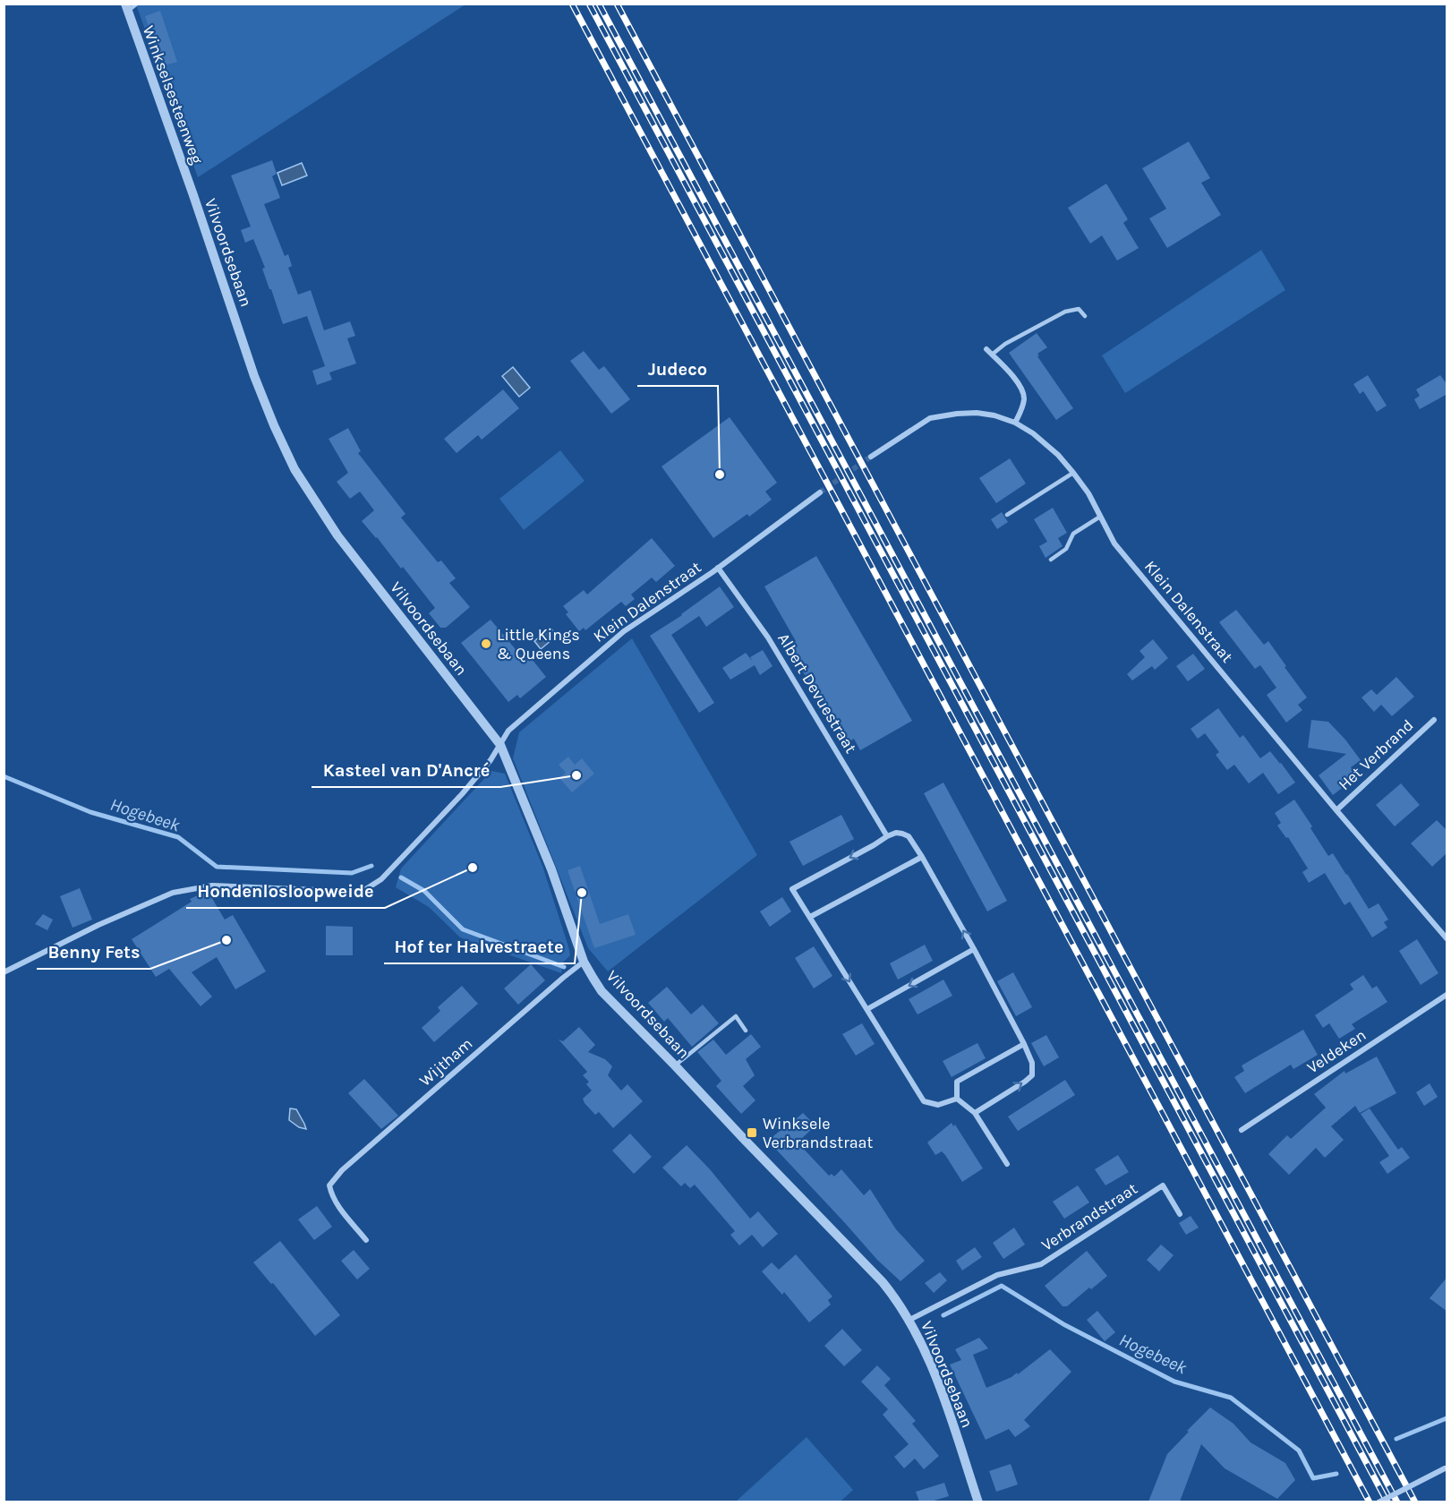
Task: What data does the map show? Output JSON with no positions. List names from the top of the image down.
{
  "streets": {
    "street": [
      "Winkselsesteenweg",
      "Vilvoordsebaan",
      "Klein Dalenstraat",
      "Albert Devuestraat",
      "Het Verbrand",
      "Veldeken",
      "Wijtham",
      "Verbrandstraat"
    ]
  },
  "crossings": [
    ["Winkselsesteenweg", "Vilvoordsebaan"],
    ["Vilvoordsebaan", "Klein Dalenstraat"],
    ["Vilvoordsebaan", "Wijtham"],
    ["Vilvoordsebaan", "Verbrandstraat"],
    ["Klein Dalenstraat", "Albert Devuestraat"],
    ["Klein Dalenstraat", "Het Verbrand"]
  ],
  "water": ["Hogebeek"],
  "places": {
    "other": [
      "Judeco",
      "Little Kings & Queens",
      "Kasteel van D'Ancré",
      "Hondenlosloopweide",
      "Hof ter Halvestraete",
      "Benny Fets"
    ],
    "transit": ["Winksele Verbrandstraat"]
  }
}
